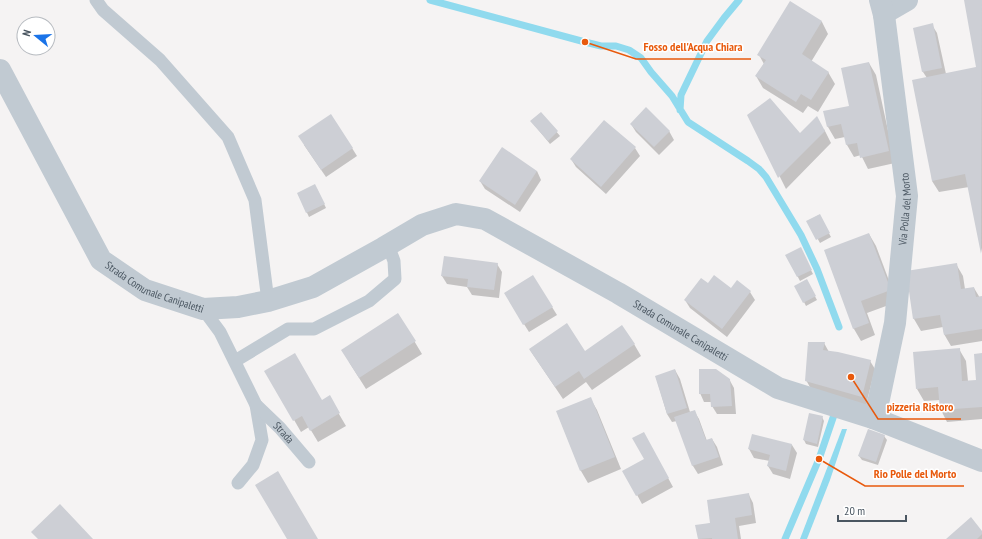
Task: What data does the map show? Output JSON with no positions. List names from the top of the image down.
{
  "streets": {
    "street": ["Via Polla del Morto", "Strada Comunale Canipaletti"],
    "lane": ["Strada"]
  },
  "crossings": [
    ["Via Polla del Morto", "Strada Comunale Canipaletti"]
  ],
  "places": ["Fosso dell'Acqua Chiara", "pizzeria Ristoro", "Rio Polle del Morto"],
  "scale_bar": "20 m",
  "north": "left"
}
